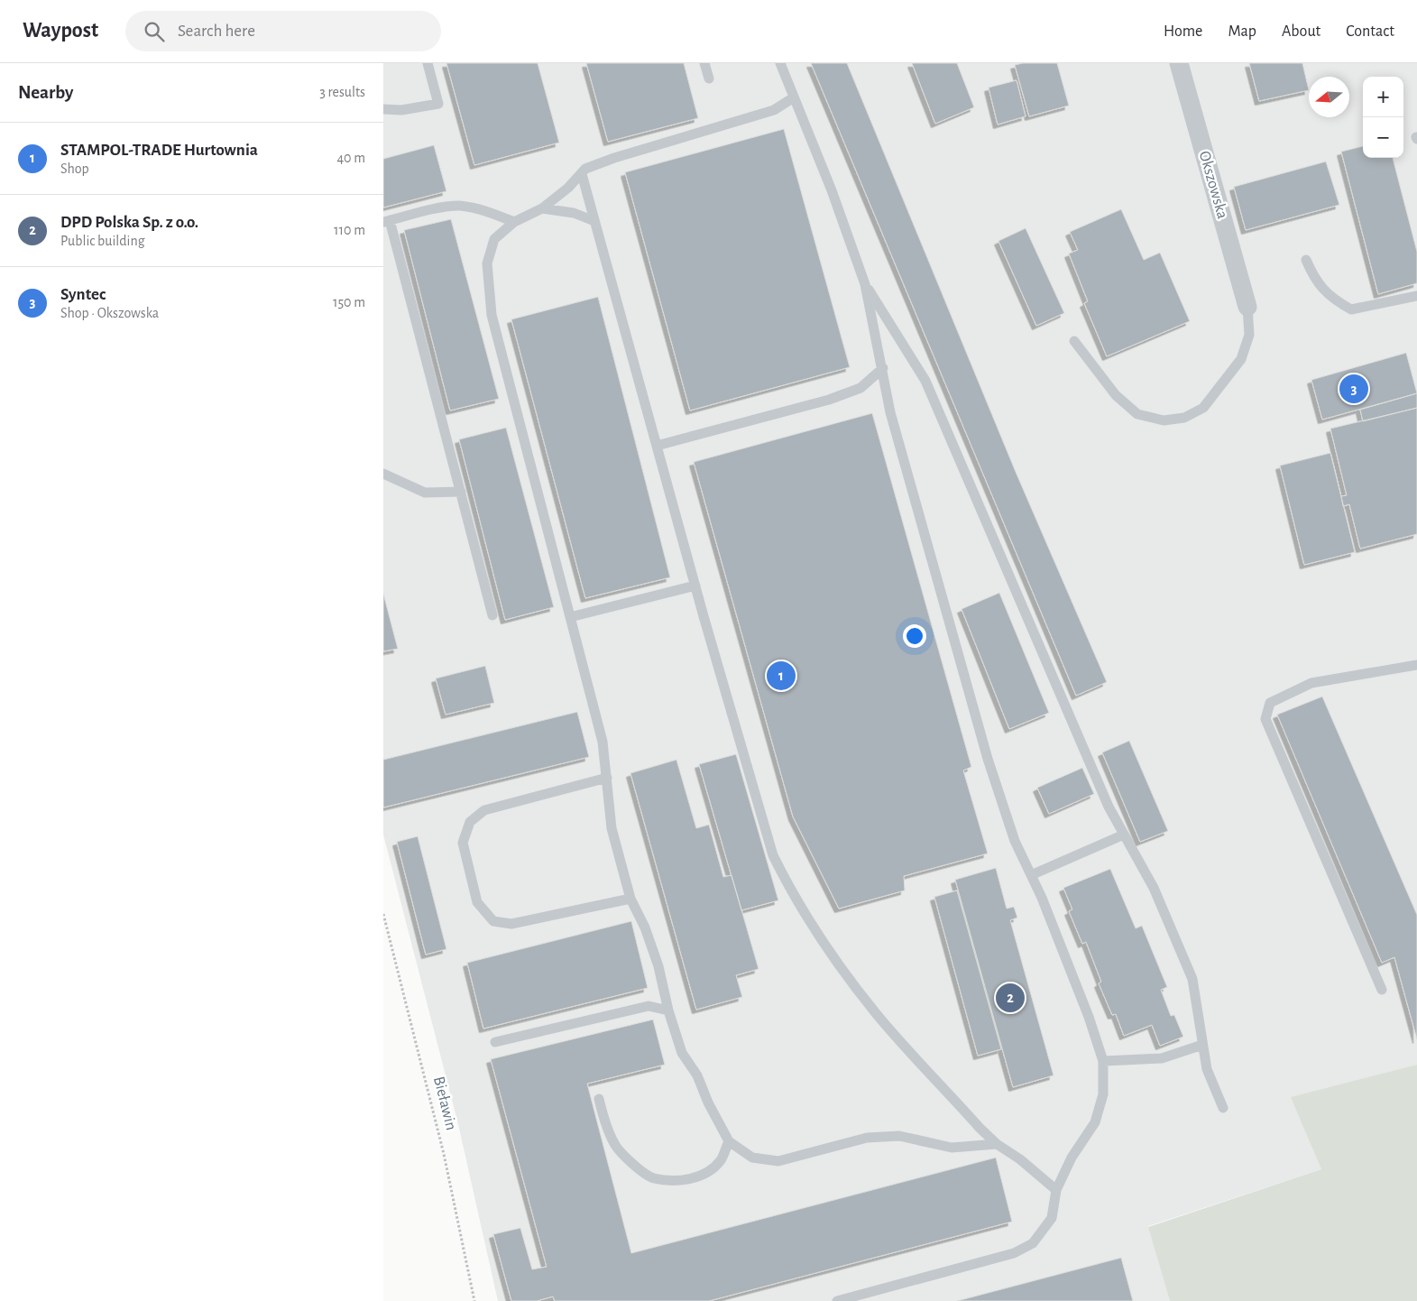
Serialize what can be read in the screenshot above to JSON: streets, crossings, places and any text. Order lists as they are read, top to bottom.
{
  "streets": {
    "street": ["Okszowska"],
    "path": ["Bieławin"]
  },
  "north": "left",
  "page": {
    "header": "Waypost",
    "search": "Search here",
    "nav": [
      "Home",
      "Map",
      "About",
      "Contact"
    ],
    "heading": ["Nearby", "3 results"],
    "map_buttons": ["+", "−"],
    "list": [
      {
        "mark": "1",
        "name": "STAMPOL-TRADE Hurtownia",
        "note": "Shop",
        "value": "40 m"
      },
      {
        "mark": "2",
        "name": "DPD Polska Sp. z o.o.",
        "note": "Public building",
        "value": "110 m"
      },
      {
        "mark": "3",
        "name": "Syntec",
        "note": "Shop · Okszowska",
        "value": "150 m"
      }
    ],
    "pins": ["3", "1", "2"]
  }
}
